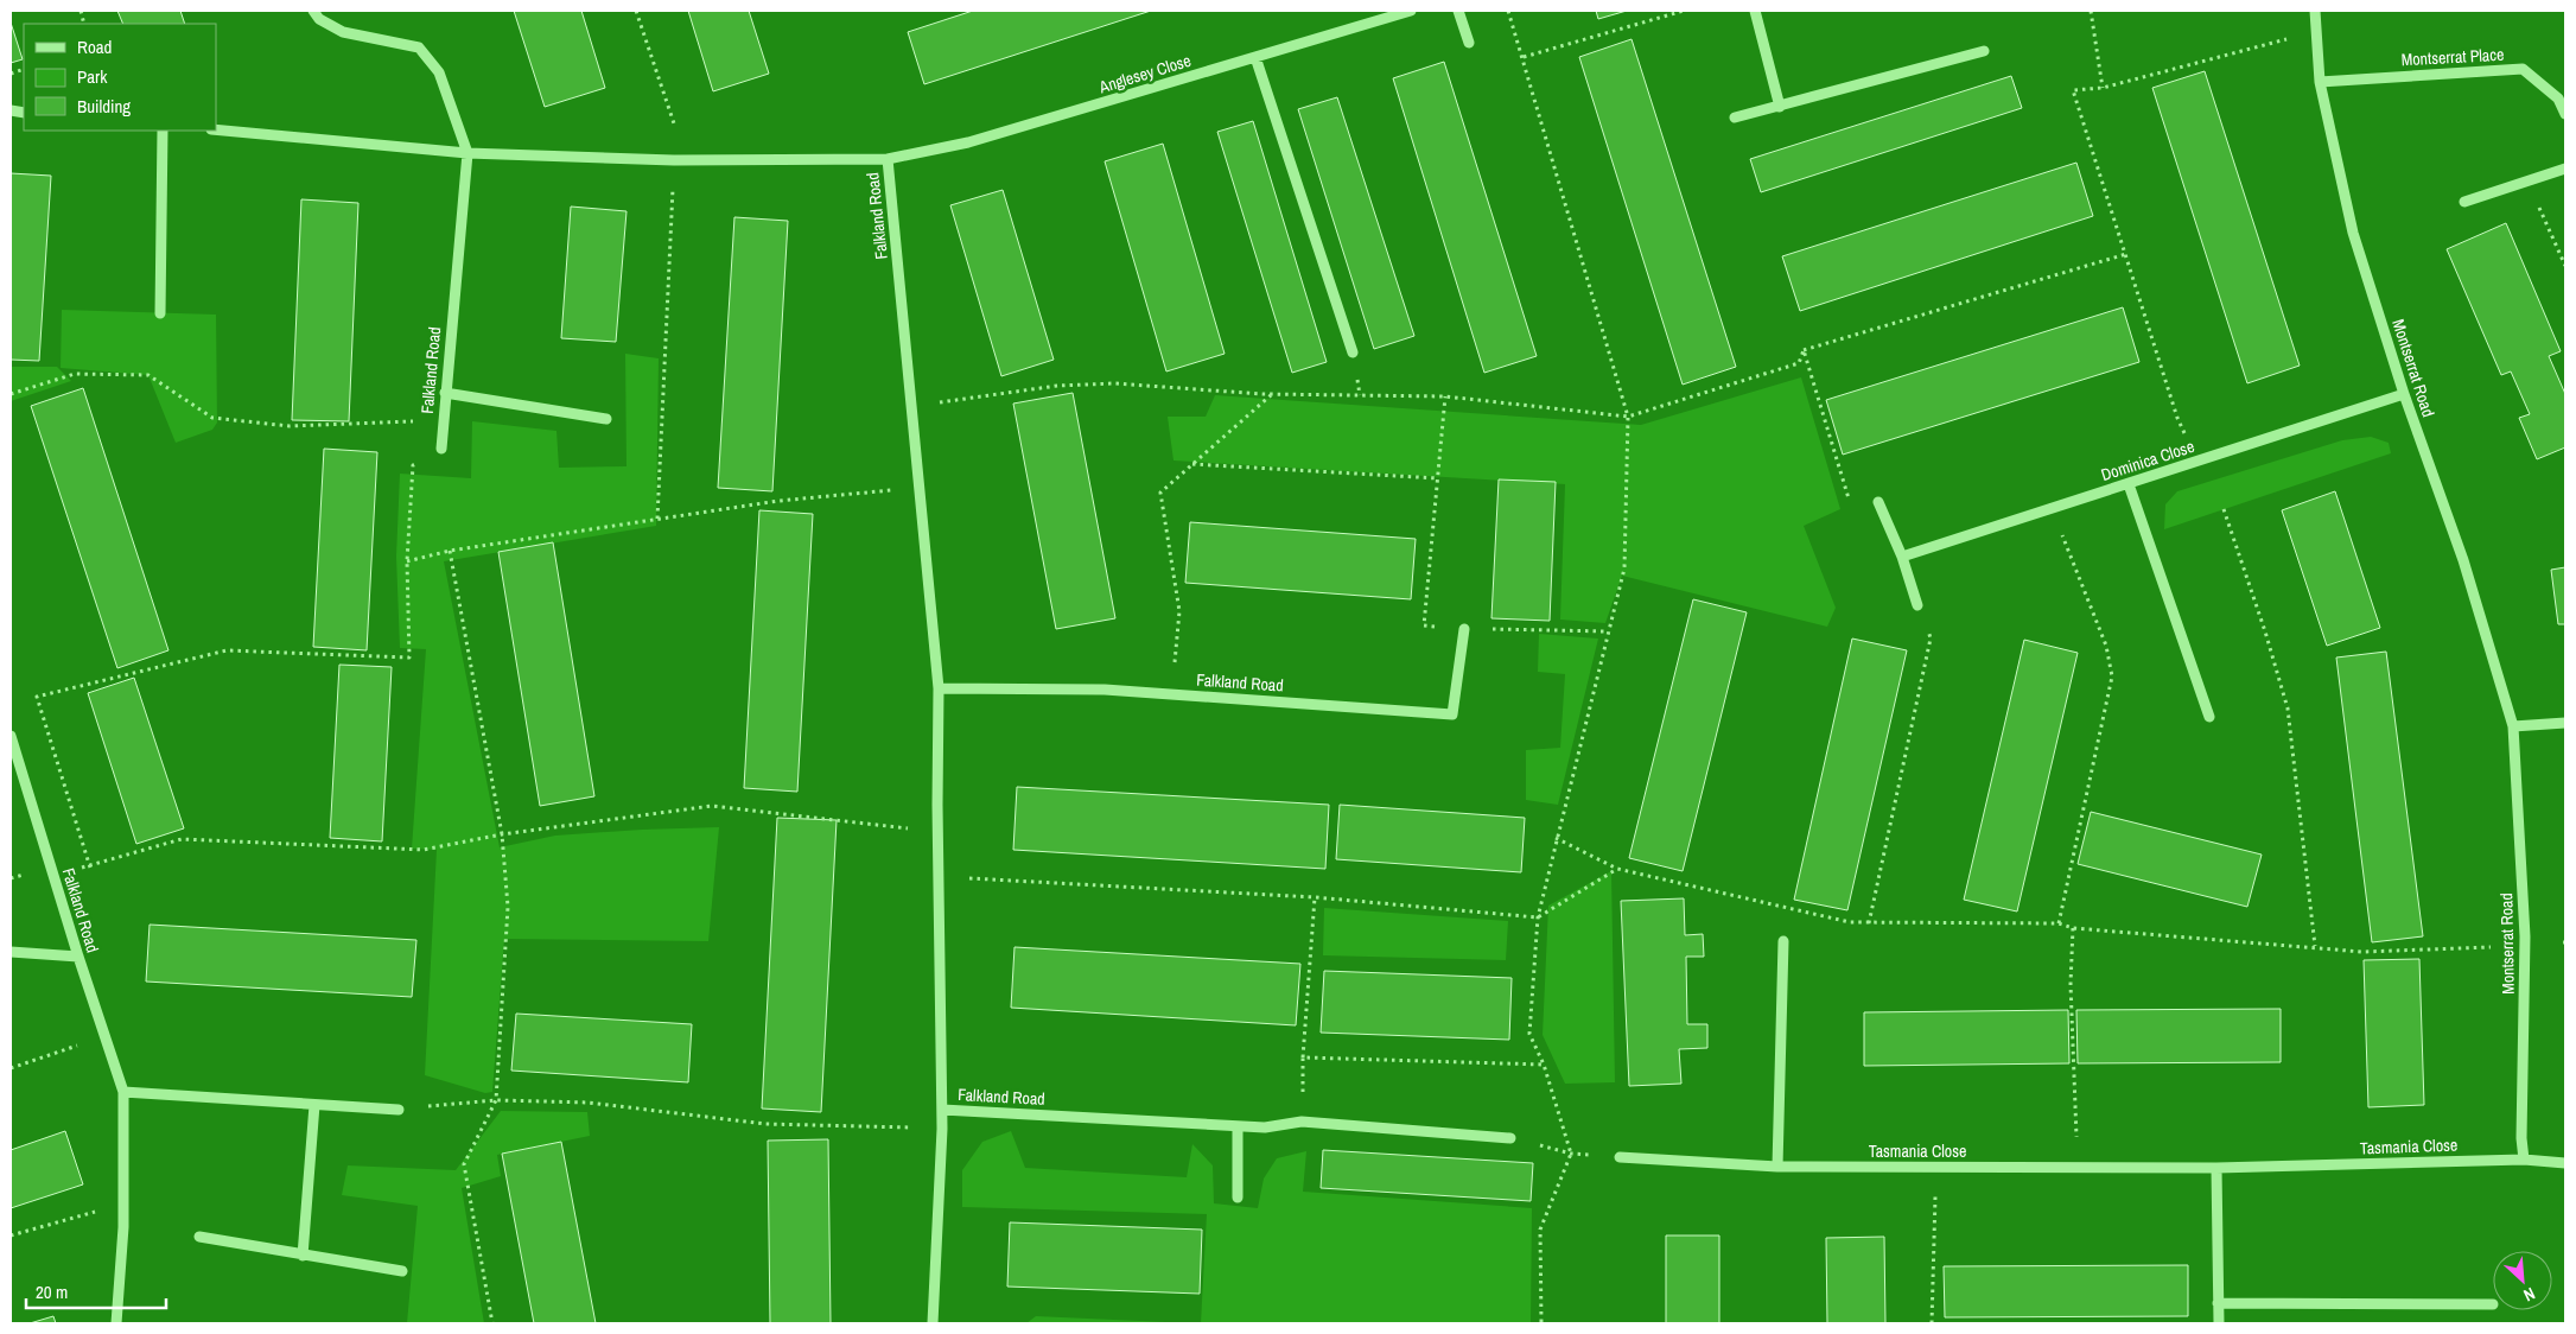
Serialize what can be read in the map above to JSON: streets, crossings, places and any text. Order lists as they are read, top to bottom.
{
  "streets": {
    "street": [
      "Montserrat Place",
      "Anglesey Close",
      "Falkland Road",
      "Montserrat Road",
      "Dominica Close",
      "Tasmania Close"
    ]
  },
  "crossings": [
    ["Montserrat Place", "Montserrat Road"],
    ["Anglesey Close", "Falkland Road"],
    ["Montserrat Road", "Dominica Close"],
    ["Montserrat Road", "Tasmania Close"]
  ],
  "legend": ["Road", "Park", "Building"],
  "scale_bar": "20 m",
  "north": "bottom right"
}
